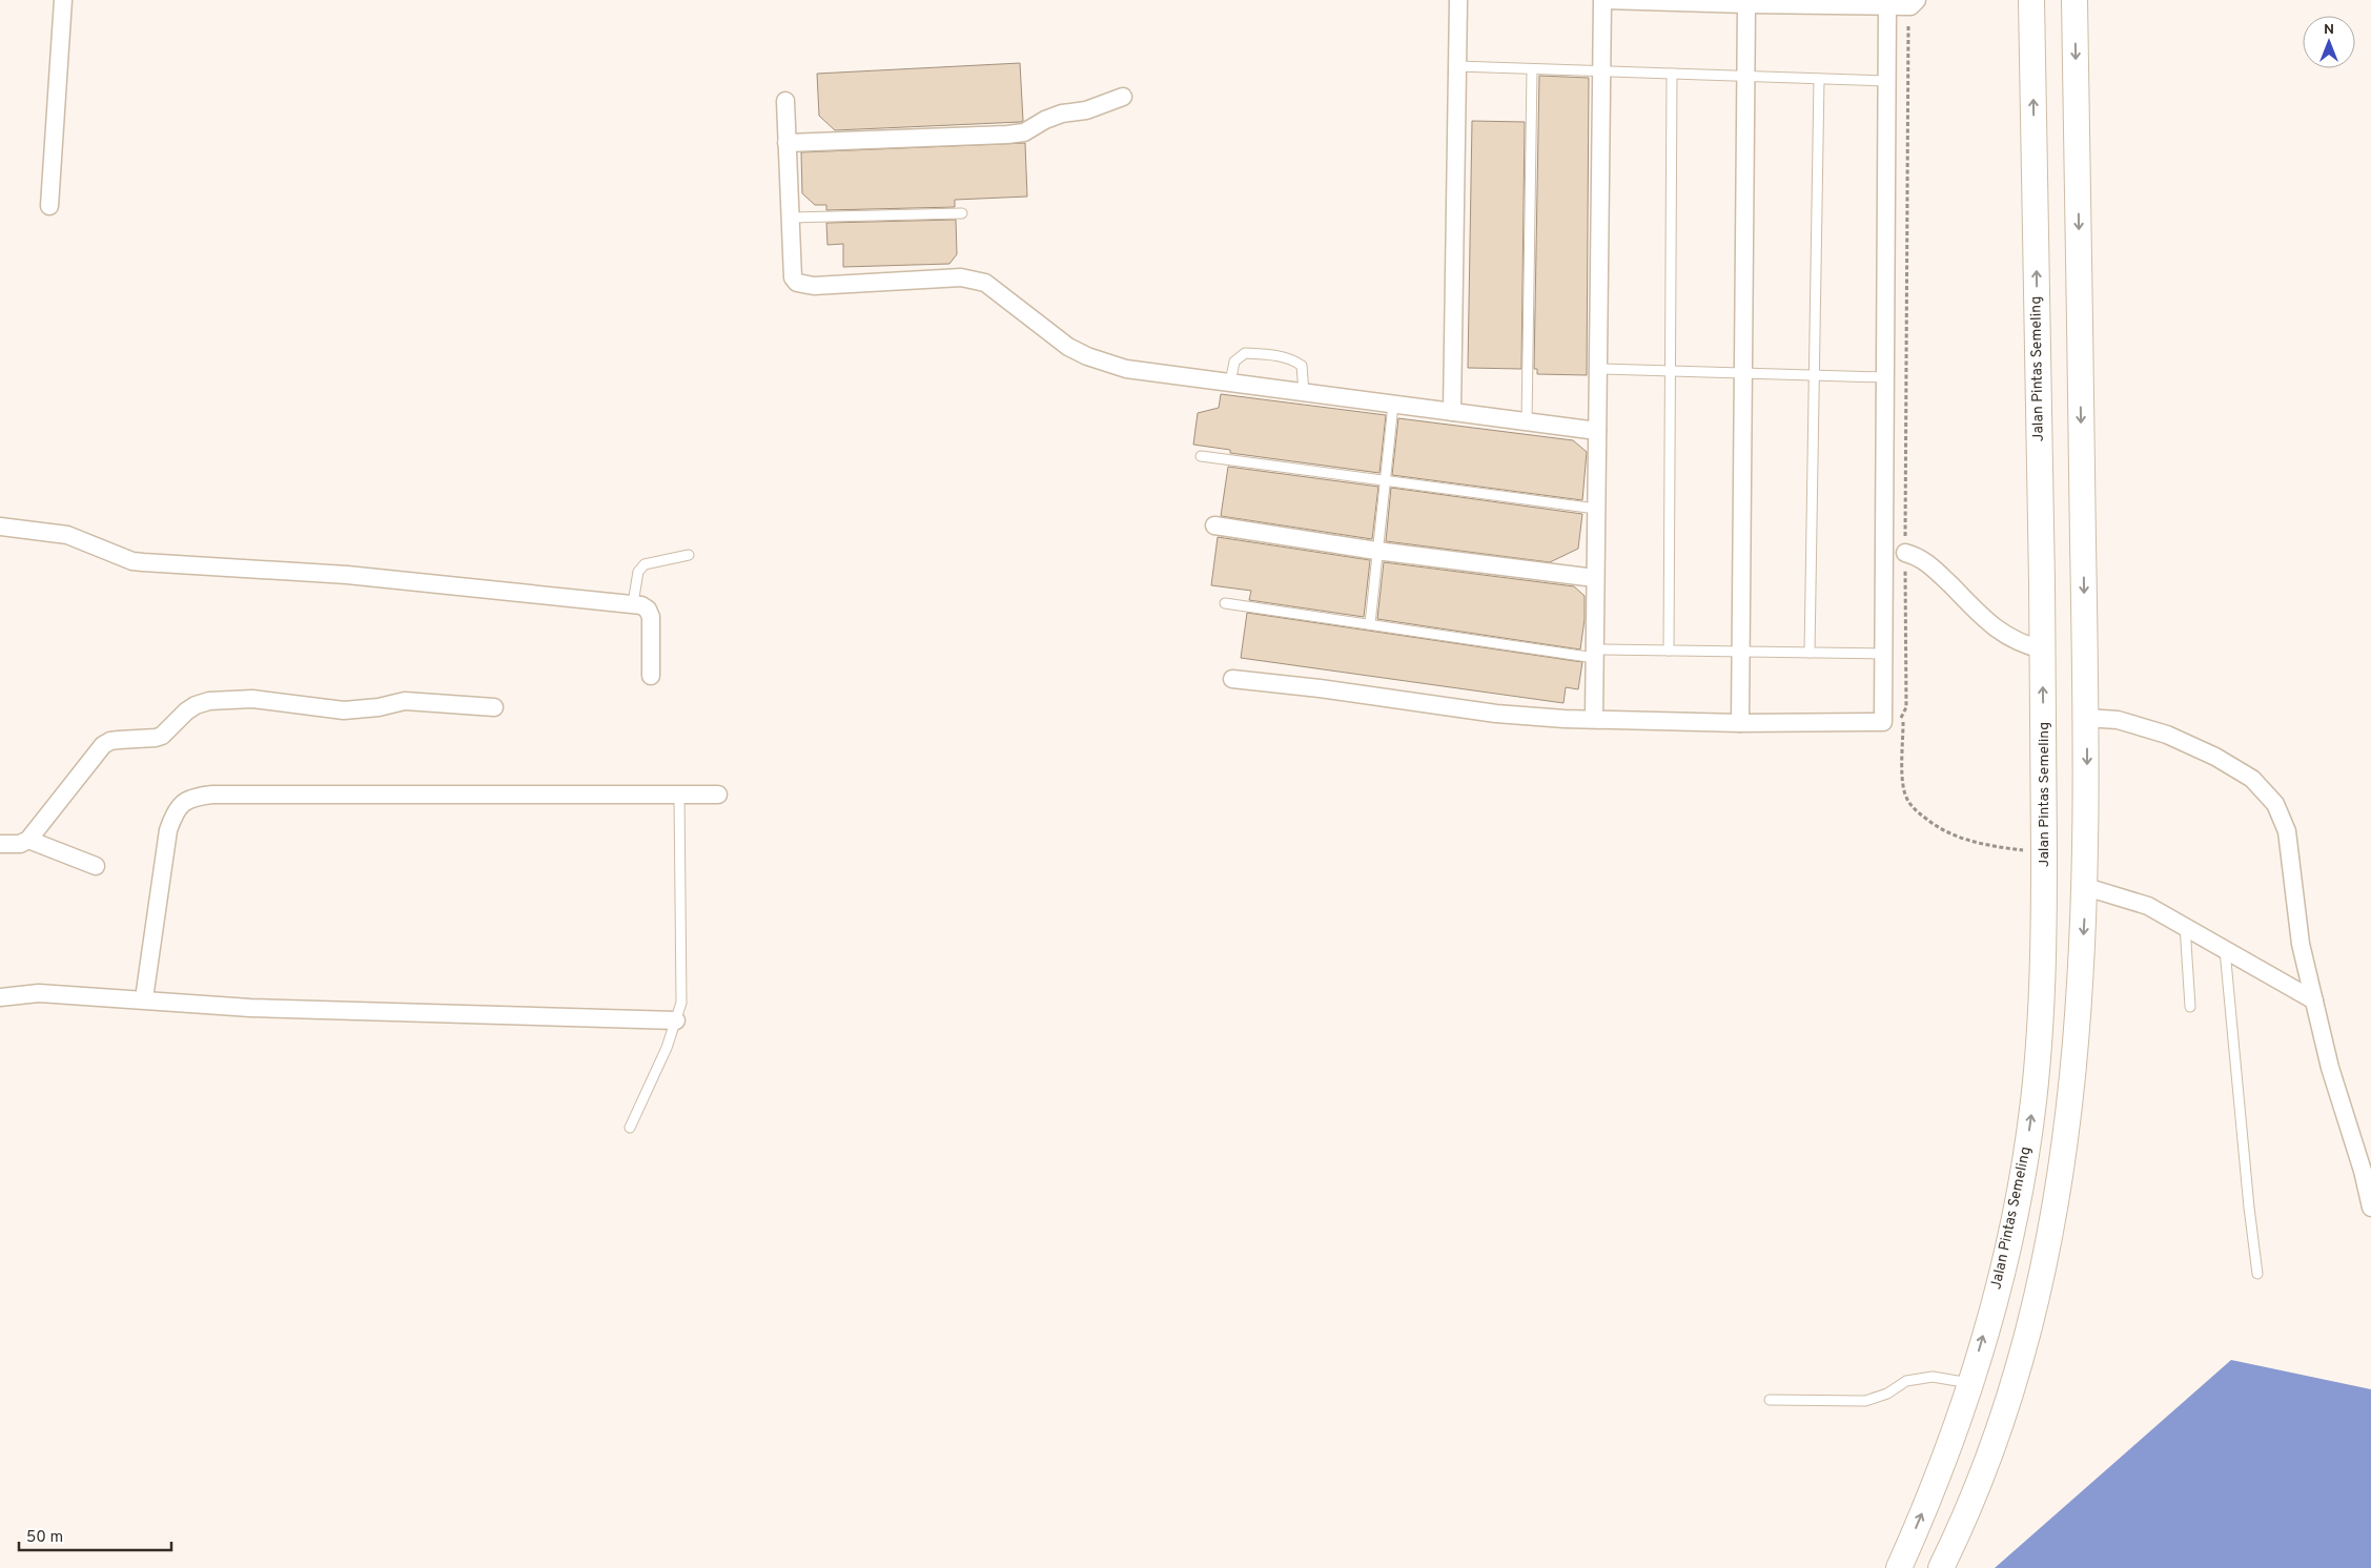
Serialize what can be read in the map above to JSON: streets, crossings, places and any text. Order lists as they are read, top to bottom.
{
  "streets": {
    "main road": ["Jalan Pintas Semeling"]
  },
  "scale_bar": "50 m",
  "north": "top"
}
